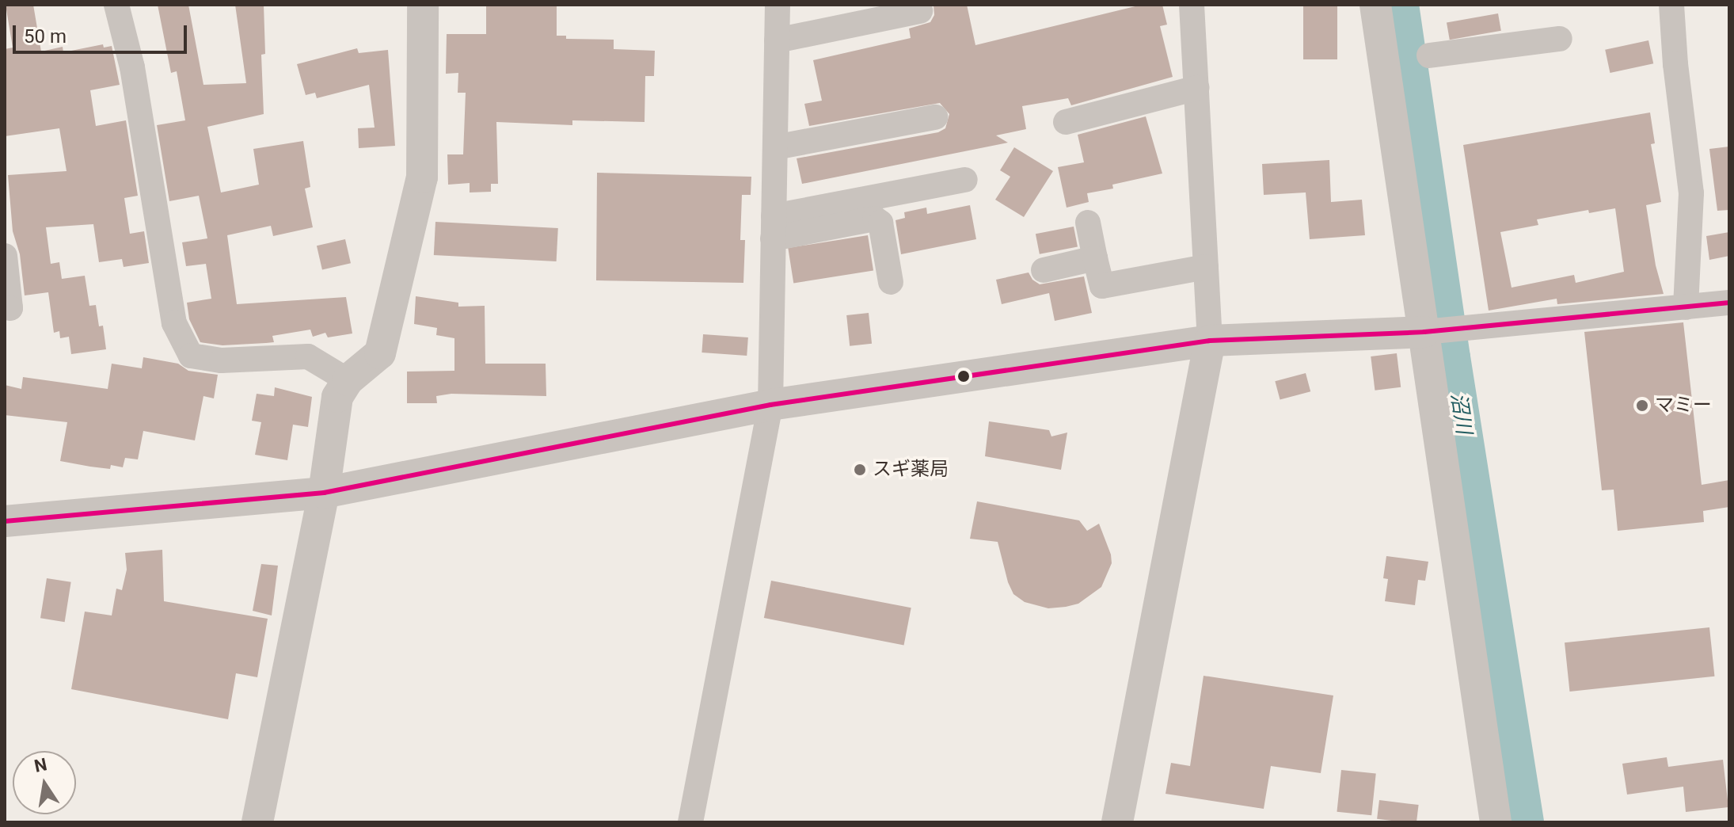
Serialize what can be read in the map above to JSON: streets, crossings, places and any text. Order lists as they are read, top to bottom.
{
  "water": ["沼川"],
  "places": ["マミー", "スギ薬局"],
  "scale_bar": "50 m",
  "north": "top"
}
